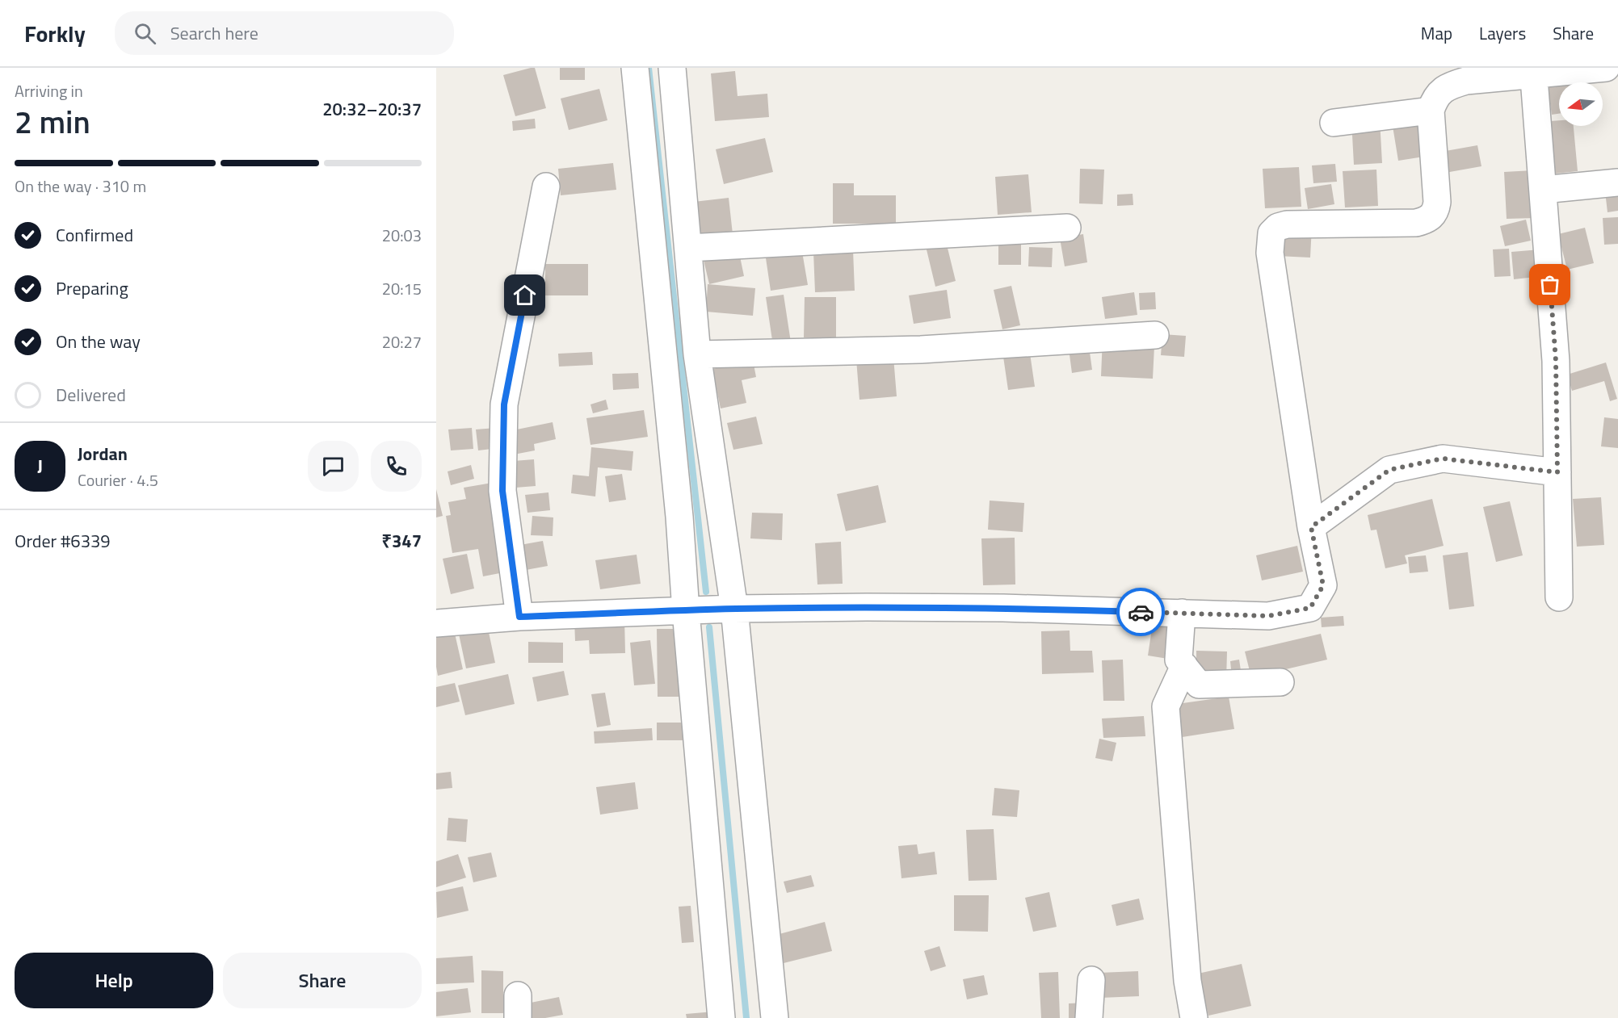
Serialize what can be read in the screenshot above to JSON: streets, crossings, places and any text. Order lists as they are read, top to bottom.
{
  "north": "left",
  "page": {
    "header": "Forkly",
    "search": "Search here",
    "nav": ["Map", "Layers", "Share"],
    "heading": ["2 min", "Arriving in", "20:32–20:37"],
    "panel": [
      "Jordan",
      "Courier · 4.5",
      "Order #6339",
      "₹347"
    ],
    "bar": "On the way · 310 m",
    "list": [
      ["Confirmed", "20:03"],
      ["Preparing", "20:15"],
      ["On the way", "20:27"],
      "Delivered"
    ],
    "round": "J",
    "buttons": ["Help", "Share"]
  }
}
